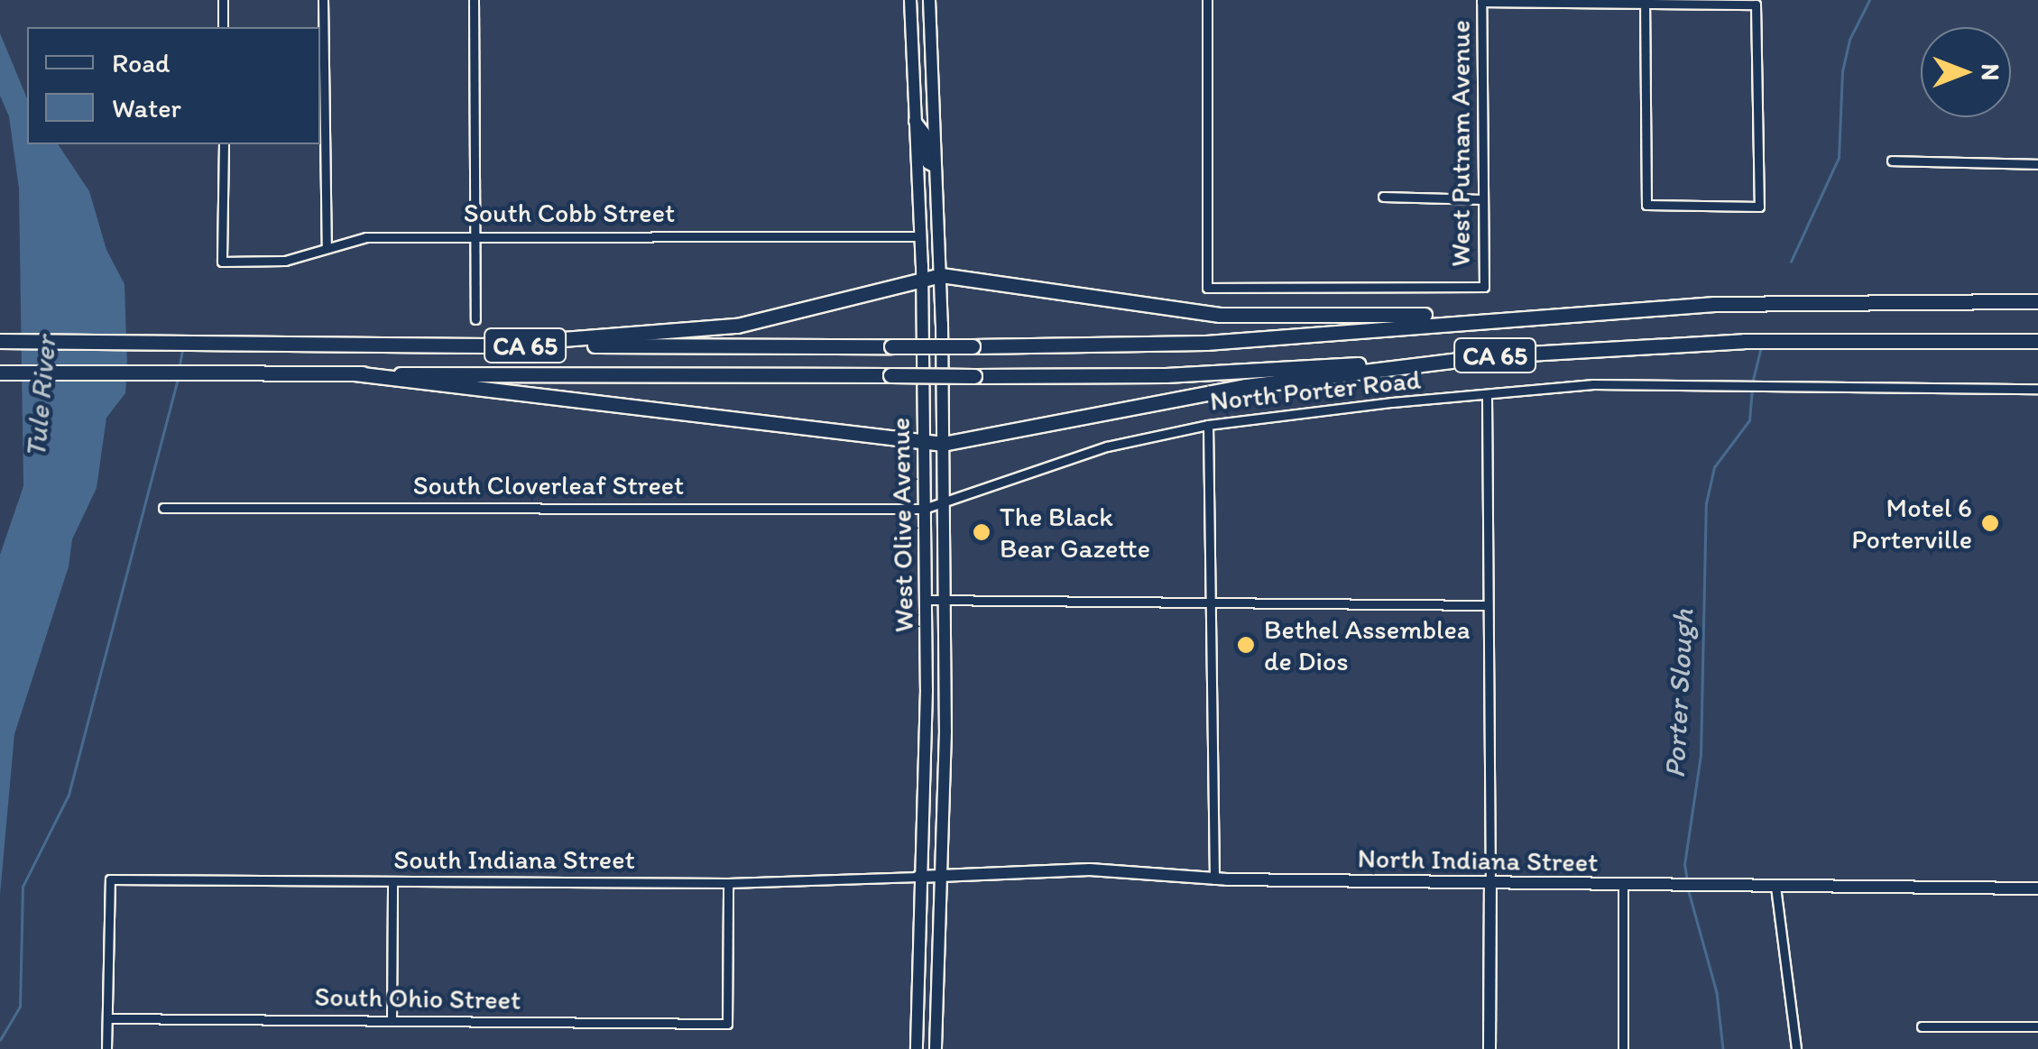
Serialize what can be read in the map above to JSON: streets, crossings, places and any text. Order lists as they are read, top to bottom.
{
  "streets": {
    "highway": ["CA 65"],
    "main road": ["West Olive Avenue", "North Indiana Street"],
    "street": [
      "West Putnam Avenue",
      "South Cobb Street",
      "North Porter Road",
      "South Cloverleaf Street",
      "South Indiana Street",
      "South Ohio Street"
    ]
  },
  "crossings": [
    ["South Cobb Street", "West Olive Avenue"],
    ["North Porter Road", "South Cloverleaf Street"],
    ["North Porter Road", "West Olive Avenue"],
    ["South Cloverleaf Street", "West Olive Avenue"],
    ["West Olive Avenue", "South Indiana Street"],
    ["West Olive Avenue", "North Indiana Street"],
    ["South Indiana Street", "North Indiana Street"],
    ["South Indiana Street", "South Ohio Street"]
  ],
  "water": ["Tule River", "Porter Slough"],
  "places": ["Motel 6 Porterville", "The Black Bear Gazette", "Bethel Assemblea de Dios"],
  "legend": ["Road", "Water"],
  "north": "right"
}
